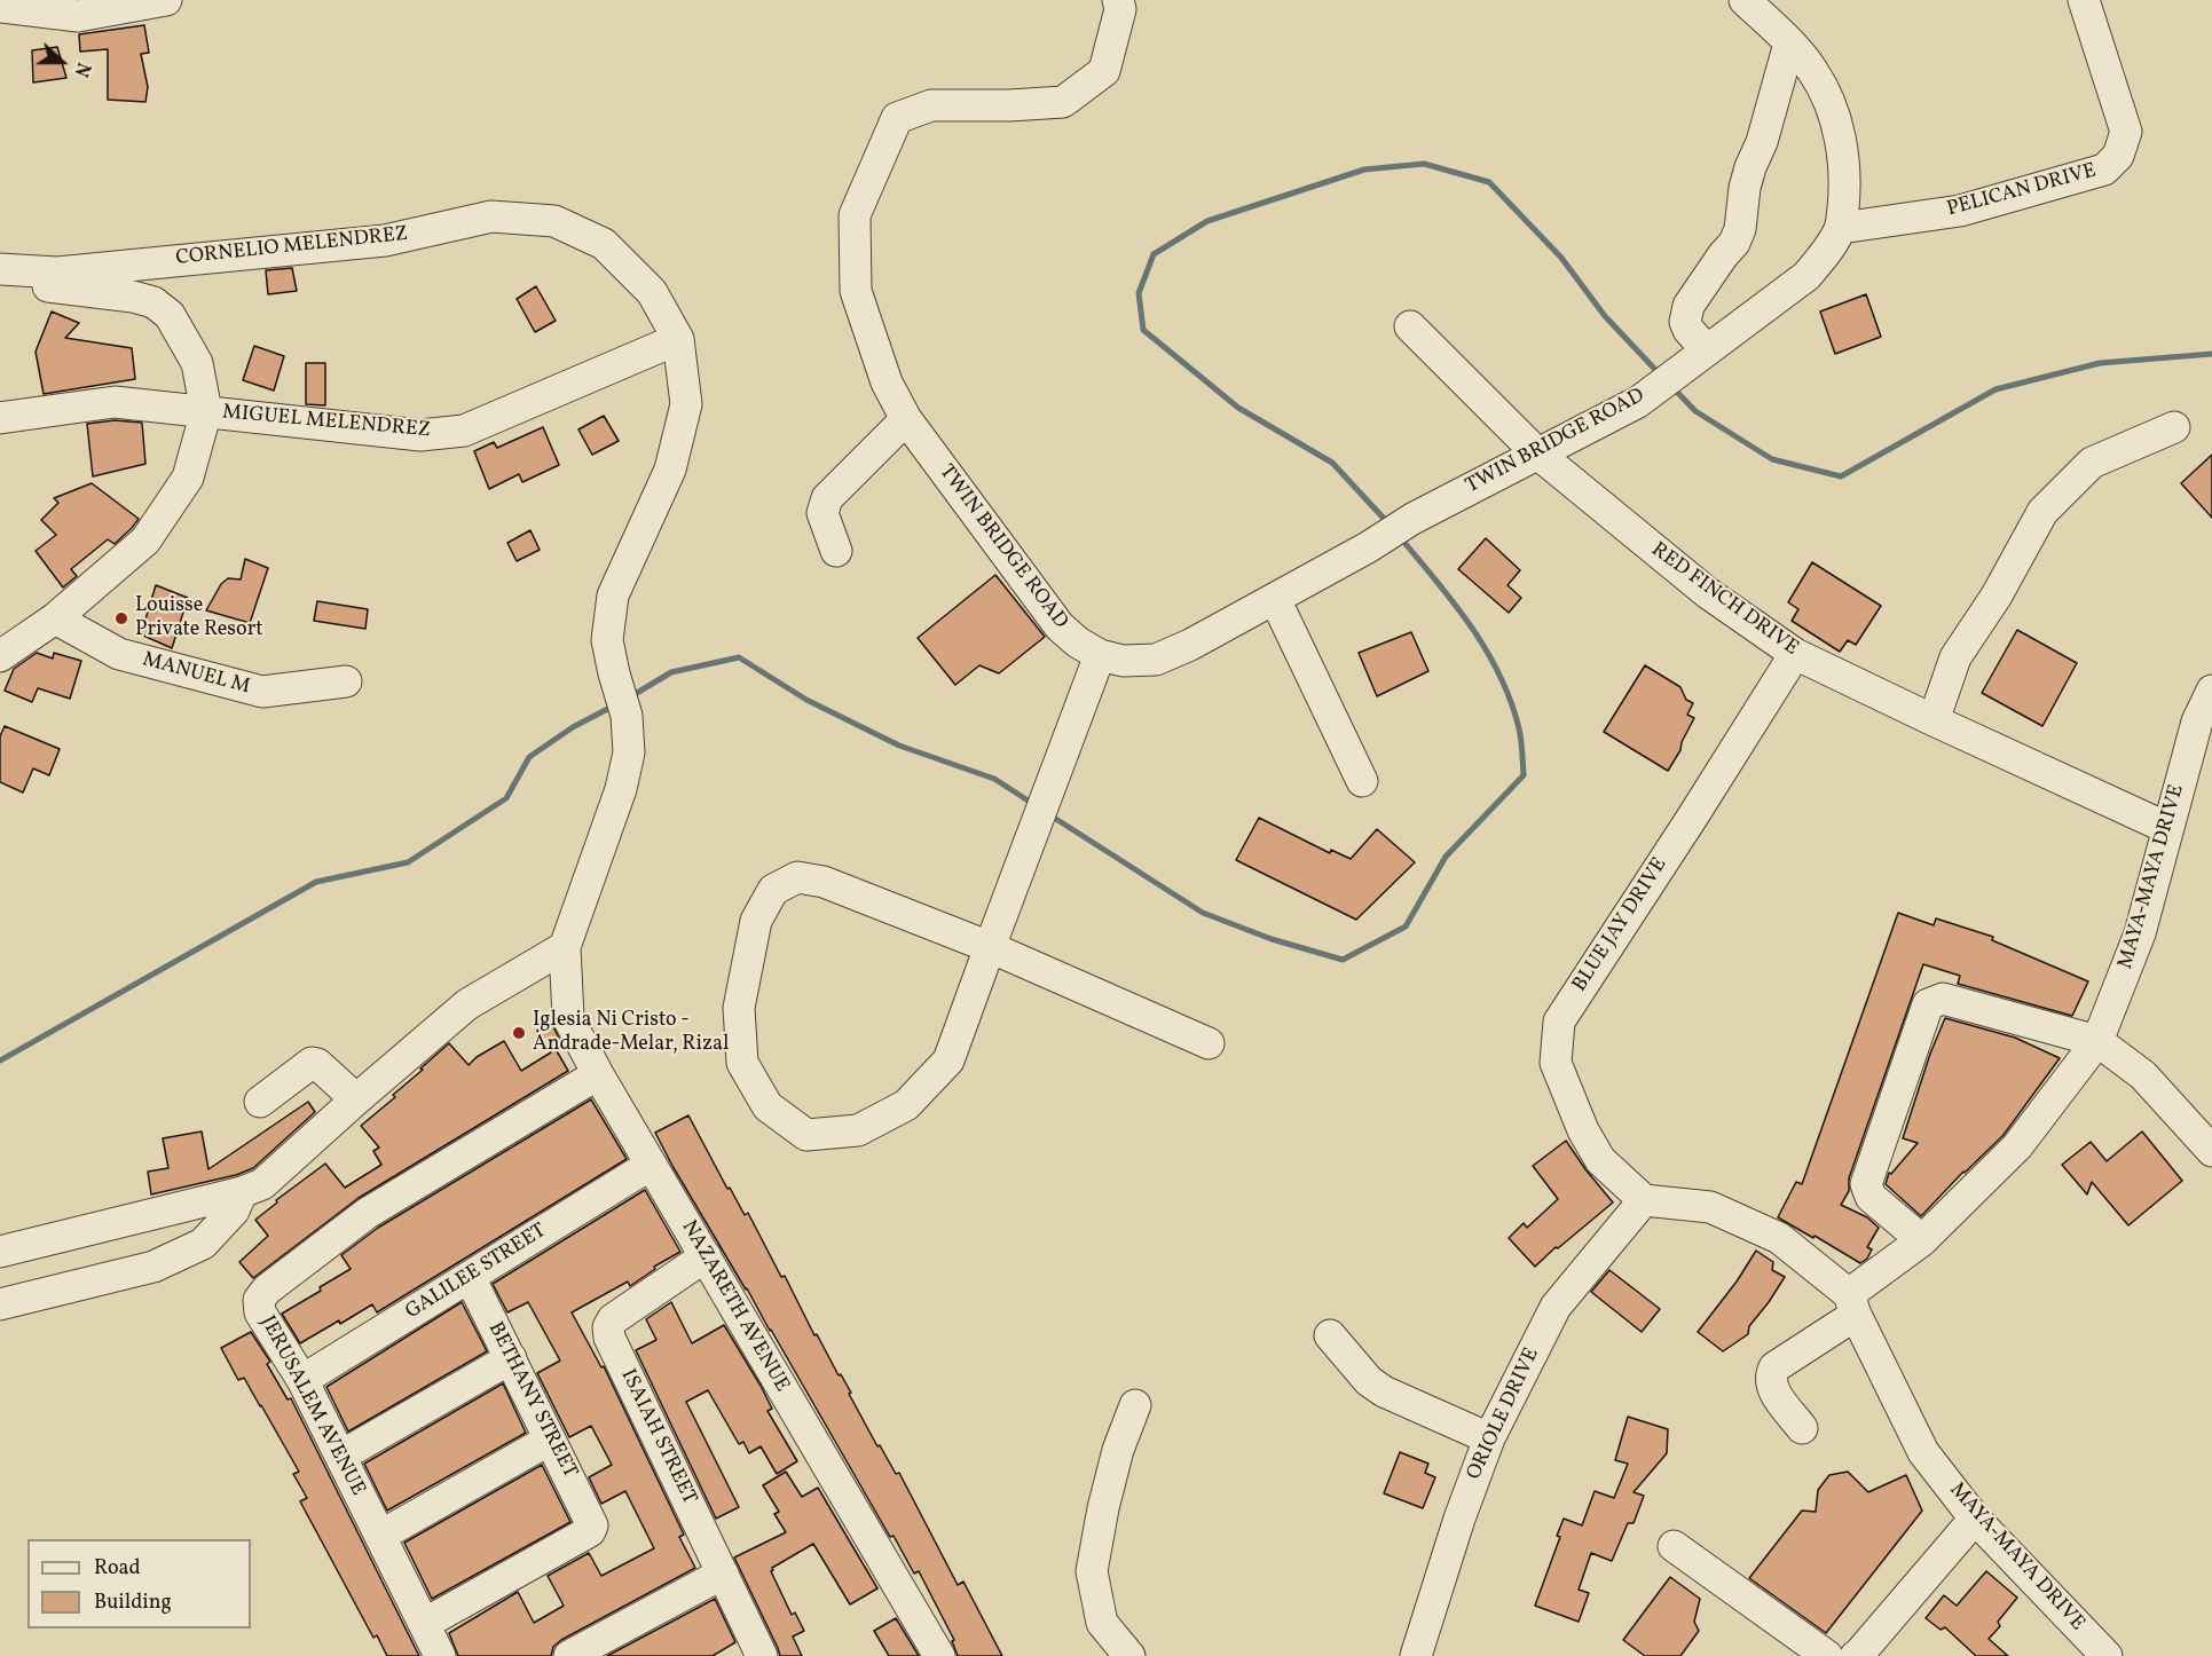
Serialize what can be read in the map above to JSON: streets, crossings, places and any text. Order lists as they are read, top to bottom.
{
  "streets": {
    "street": [
      "PELICAN DRIVE",
      "CORNELIO MELENDREZ",
      "MIGUEL MELENDREZ",
      "TWIN BRIDGE ROAD",
      "RED FINCH DRIVE",
      "MANUEL M",
      "MAYA-MAYA DRIVE",
      "BLUE JAY DRIVE",
      "GALILEE STREET",
      "NAZARETH AVENUE",
      "BETHANY STREET",
      "JERUSALEM AVENUE",
      "ORIOLE DRIVE",
      "ISAIAH STREET"
    ]
  },
  "crossings": [
    ["PELICAN DRIVE", "TWIN BRIDGE ROAD"],
    ["CORNELIO MELENDREZ", "MIGUEL MELENDREZ"],
    ["CORNELIO MELENDREZ", "NAZARETH AVENUE"],
    ["TWIN BRIDGE ROAD", "RED FINCH DRIVE"],
    ["RED FINCH DRIVE", "MAYA-MAYA DRIVE"],
    ["RED FINCH DRIVE", "BLUE JAY DRIVE"],
    ["BLUE JAY DRIVE", "ORIOLE DRIVE"],
    ["GALILEE STREET", "NAZARETH AVENUE"],
    ["GALILEE STREET", "BETHANY STREET"],
    ["GALILEE STREET", "JERUSALEM AVENUE"],
    ["NAZARETH AVENUE", "JERUSALEM AVENUE"],
    ["NAZARETH AVENUE", "ISAIAH STREET"],
    ["BETHANY STREET", "JERUSALEM AVENUE"]
  ],
  "places": ["Louisse Private Resort", "Iglesia Ni Cristo - Andrade-Melar, Rizal"],
  "legend": ["Road", "Building"],
  "north": "right"
}
